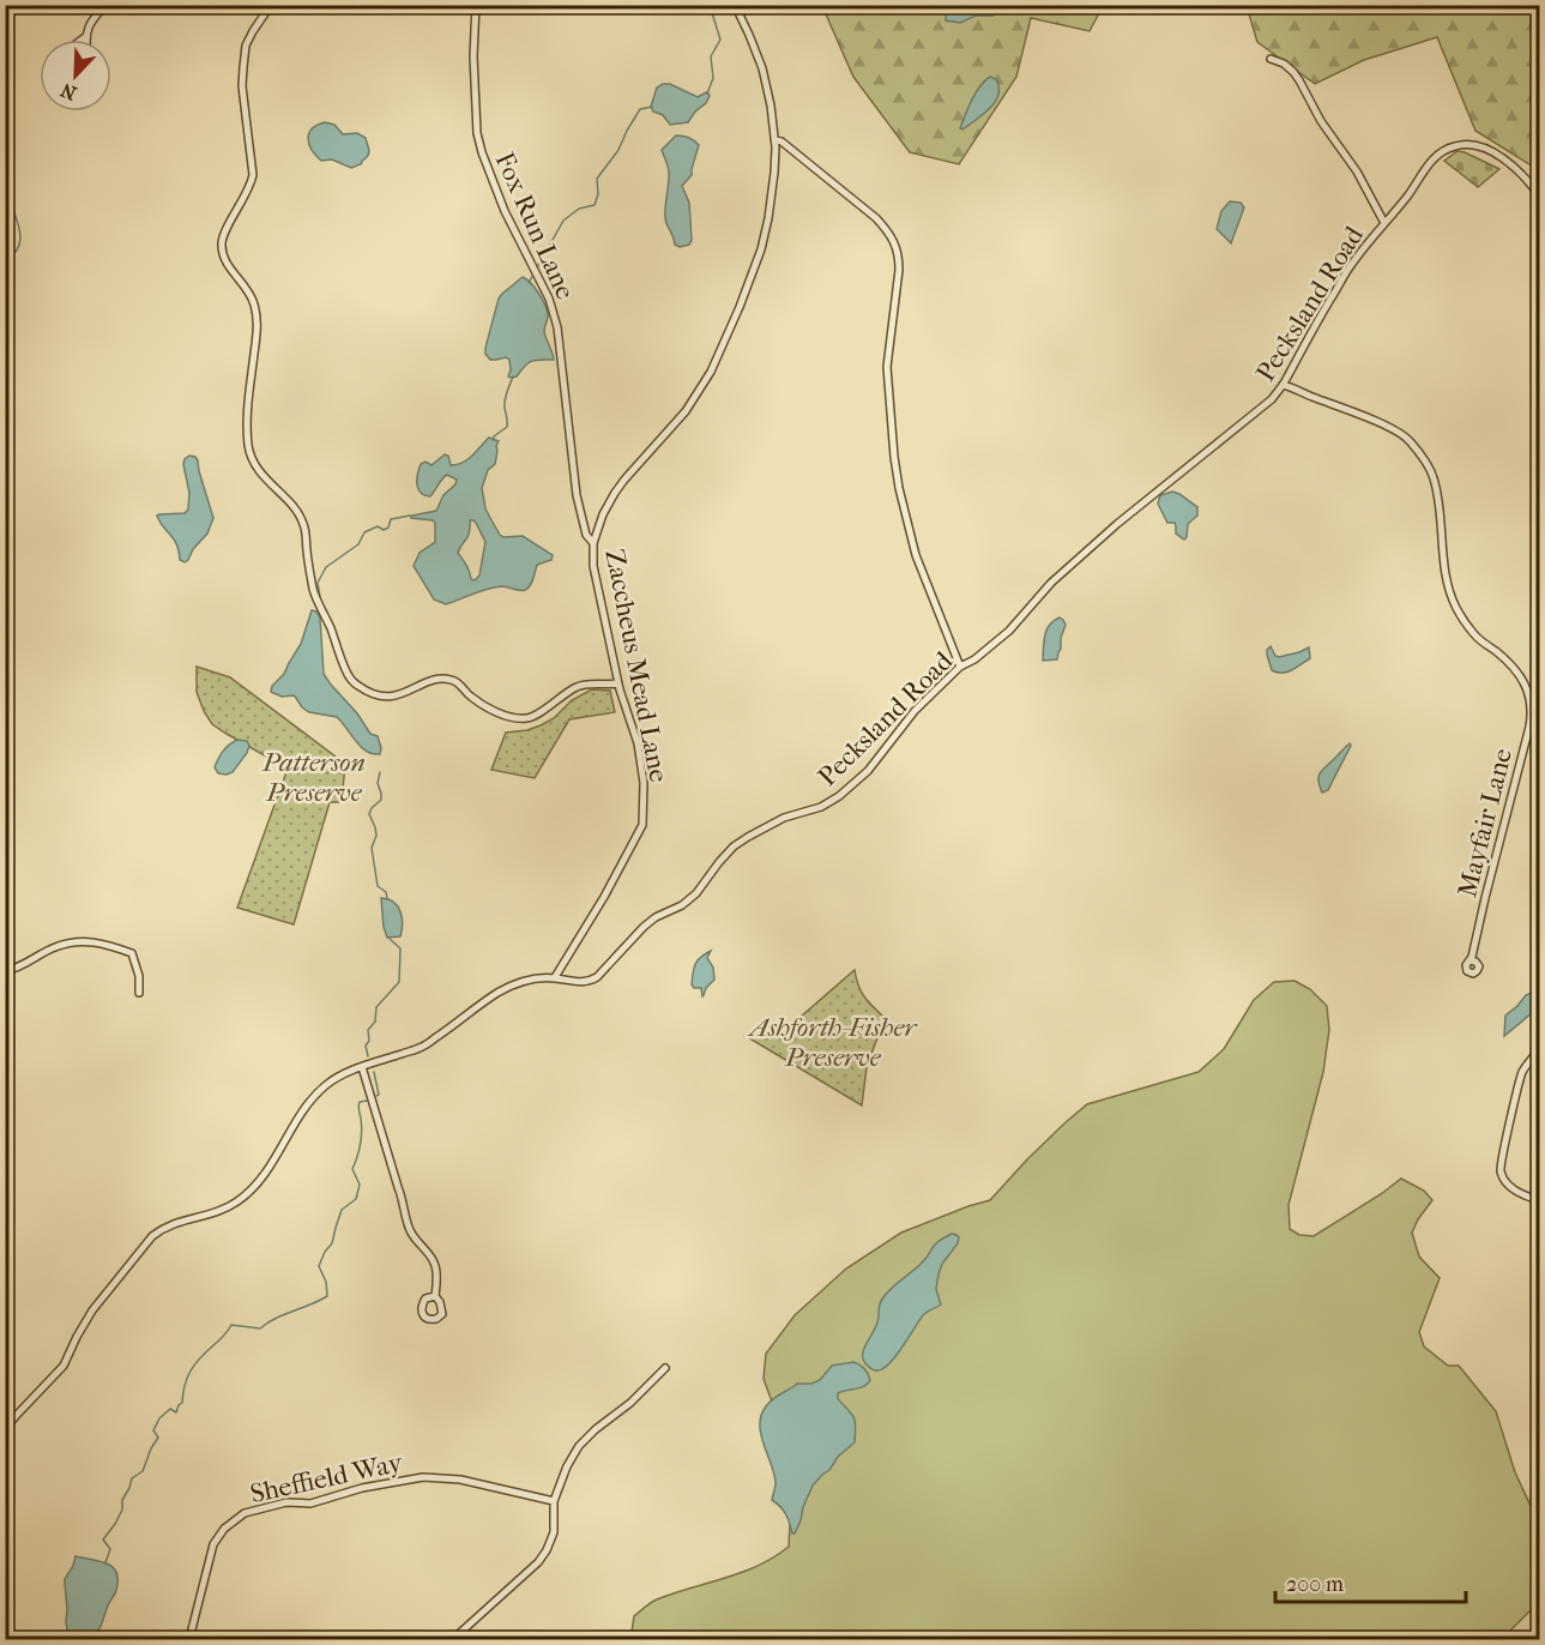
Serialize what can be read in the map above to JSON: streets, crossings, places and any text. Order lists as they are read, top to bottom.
{
  "streets": {
    "street": [
      "Fox Run Lane",
      "Pecksland Road",
      "Zaccheus Mead Lane",
      "Mayfair Lane",
      "Sheffield Way"
    ]
  },
  "crossings": [
    ["Fox Run Lane", "Zaccheus Mead Lane"],
    ["Pecksland Road", "Zaccheus Mead Lane"],
    ["Pecksland Road", "Mayfair Lane"]
  ],
  "parks": ["Patterson Preserve", "Ashforth-Fisher Preserve"],
  "scale_bar": "200 m",
  "north": "bottom left"
}
